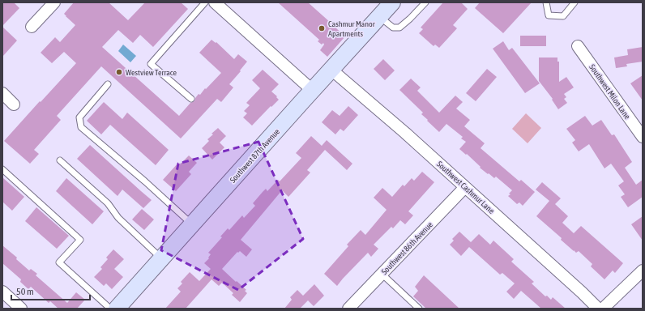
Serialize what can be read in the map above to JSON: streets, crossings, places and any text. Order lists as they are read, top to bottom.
{
  "streets": {
    "street": [
      "Southwest Milon Lane",
      "Southwest 87th Avenue",
      "Southwest Cashmur Lane",
      "Southwest 86th Avenue"
    ]
  },
  "crossings": [
    ["Southwest 87th Avenue", "Southwest Cashmur Lane"],
    ["Southwest Cashmur Lane", "Southwest 86th Avenue"]
  ],
  "places": ["Cashmur Manor Apartments", "Westview Terrace"],
  "scale_bar": "50 m"
}
